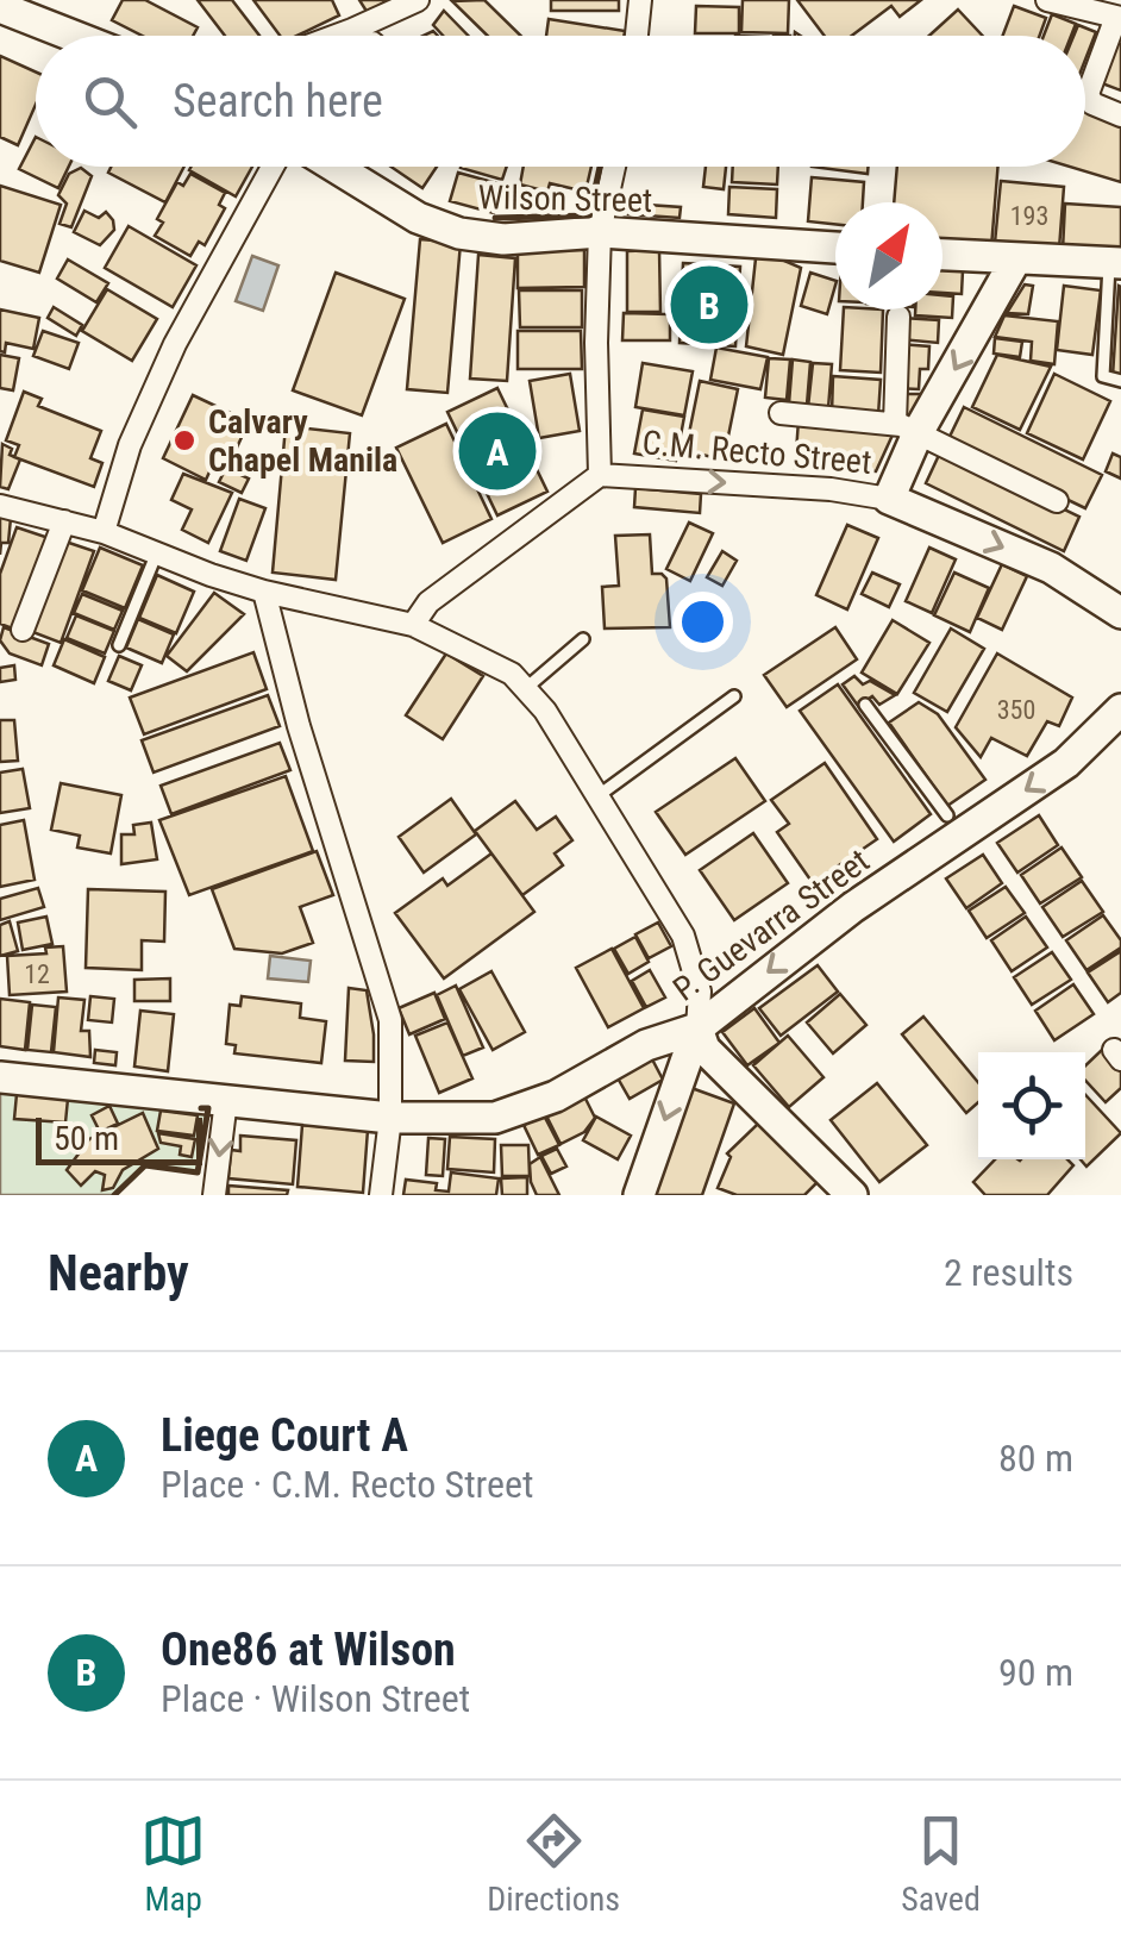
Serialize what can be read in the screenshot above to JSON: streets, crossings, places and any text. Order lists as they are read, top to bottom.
{
  "streets": {
    "main road": ["Wilson Street", "C.M. Recto Street", "P. Guevarra Street"]
  },
  "one_way": ["P. Guevarra Street"],
  "places": ["Calvary Chapel Manila"],
  "house_numbers": ["193", "350", "12"],
  "scale_bar": "50 m",
  "north": "top right",
  "page": {
    "search": "Search here",
    "pins": ["B", "A"],
    "scale": "50 m",
    "heading": ["Nearby", "2 results"],
    "list": [
      {
        "mark": "A",
        "name": "Liege Court A",
        "note": "Place · C.M. Recto Street",
        "value": "80 m"
      },
      {
        "mark": "B",
        "name": "One86 at Wilson",
        "note": "Place · Wilson Street",
        "value": "90 m"
      }
    ],
    "nav": ["Map", "Directions", "Saved"]
  }
}
